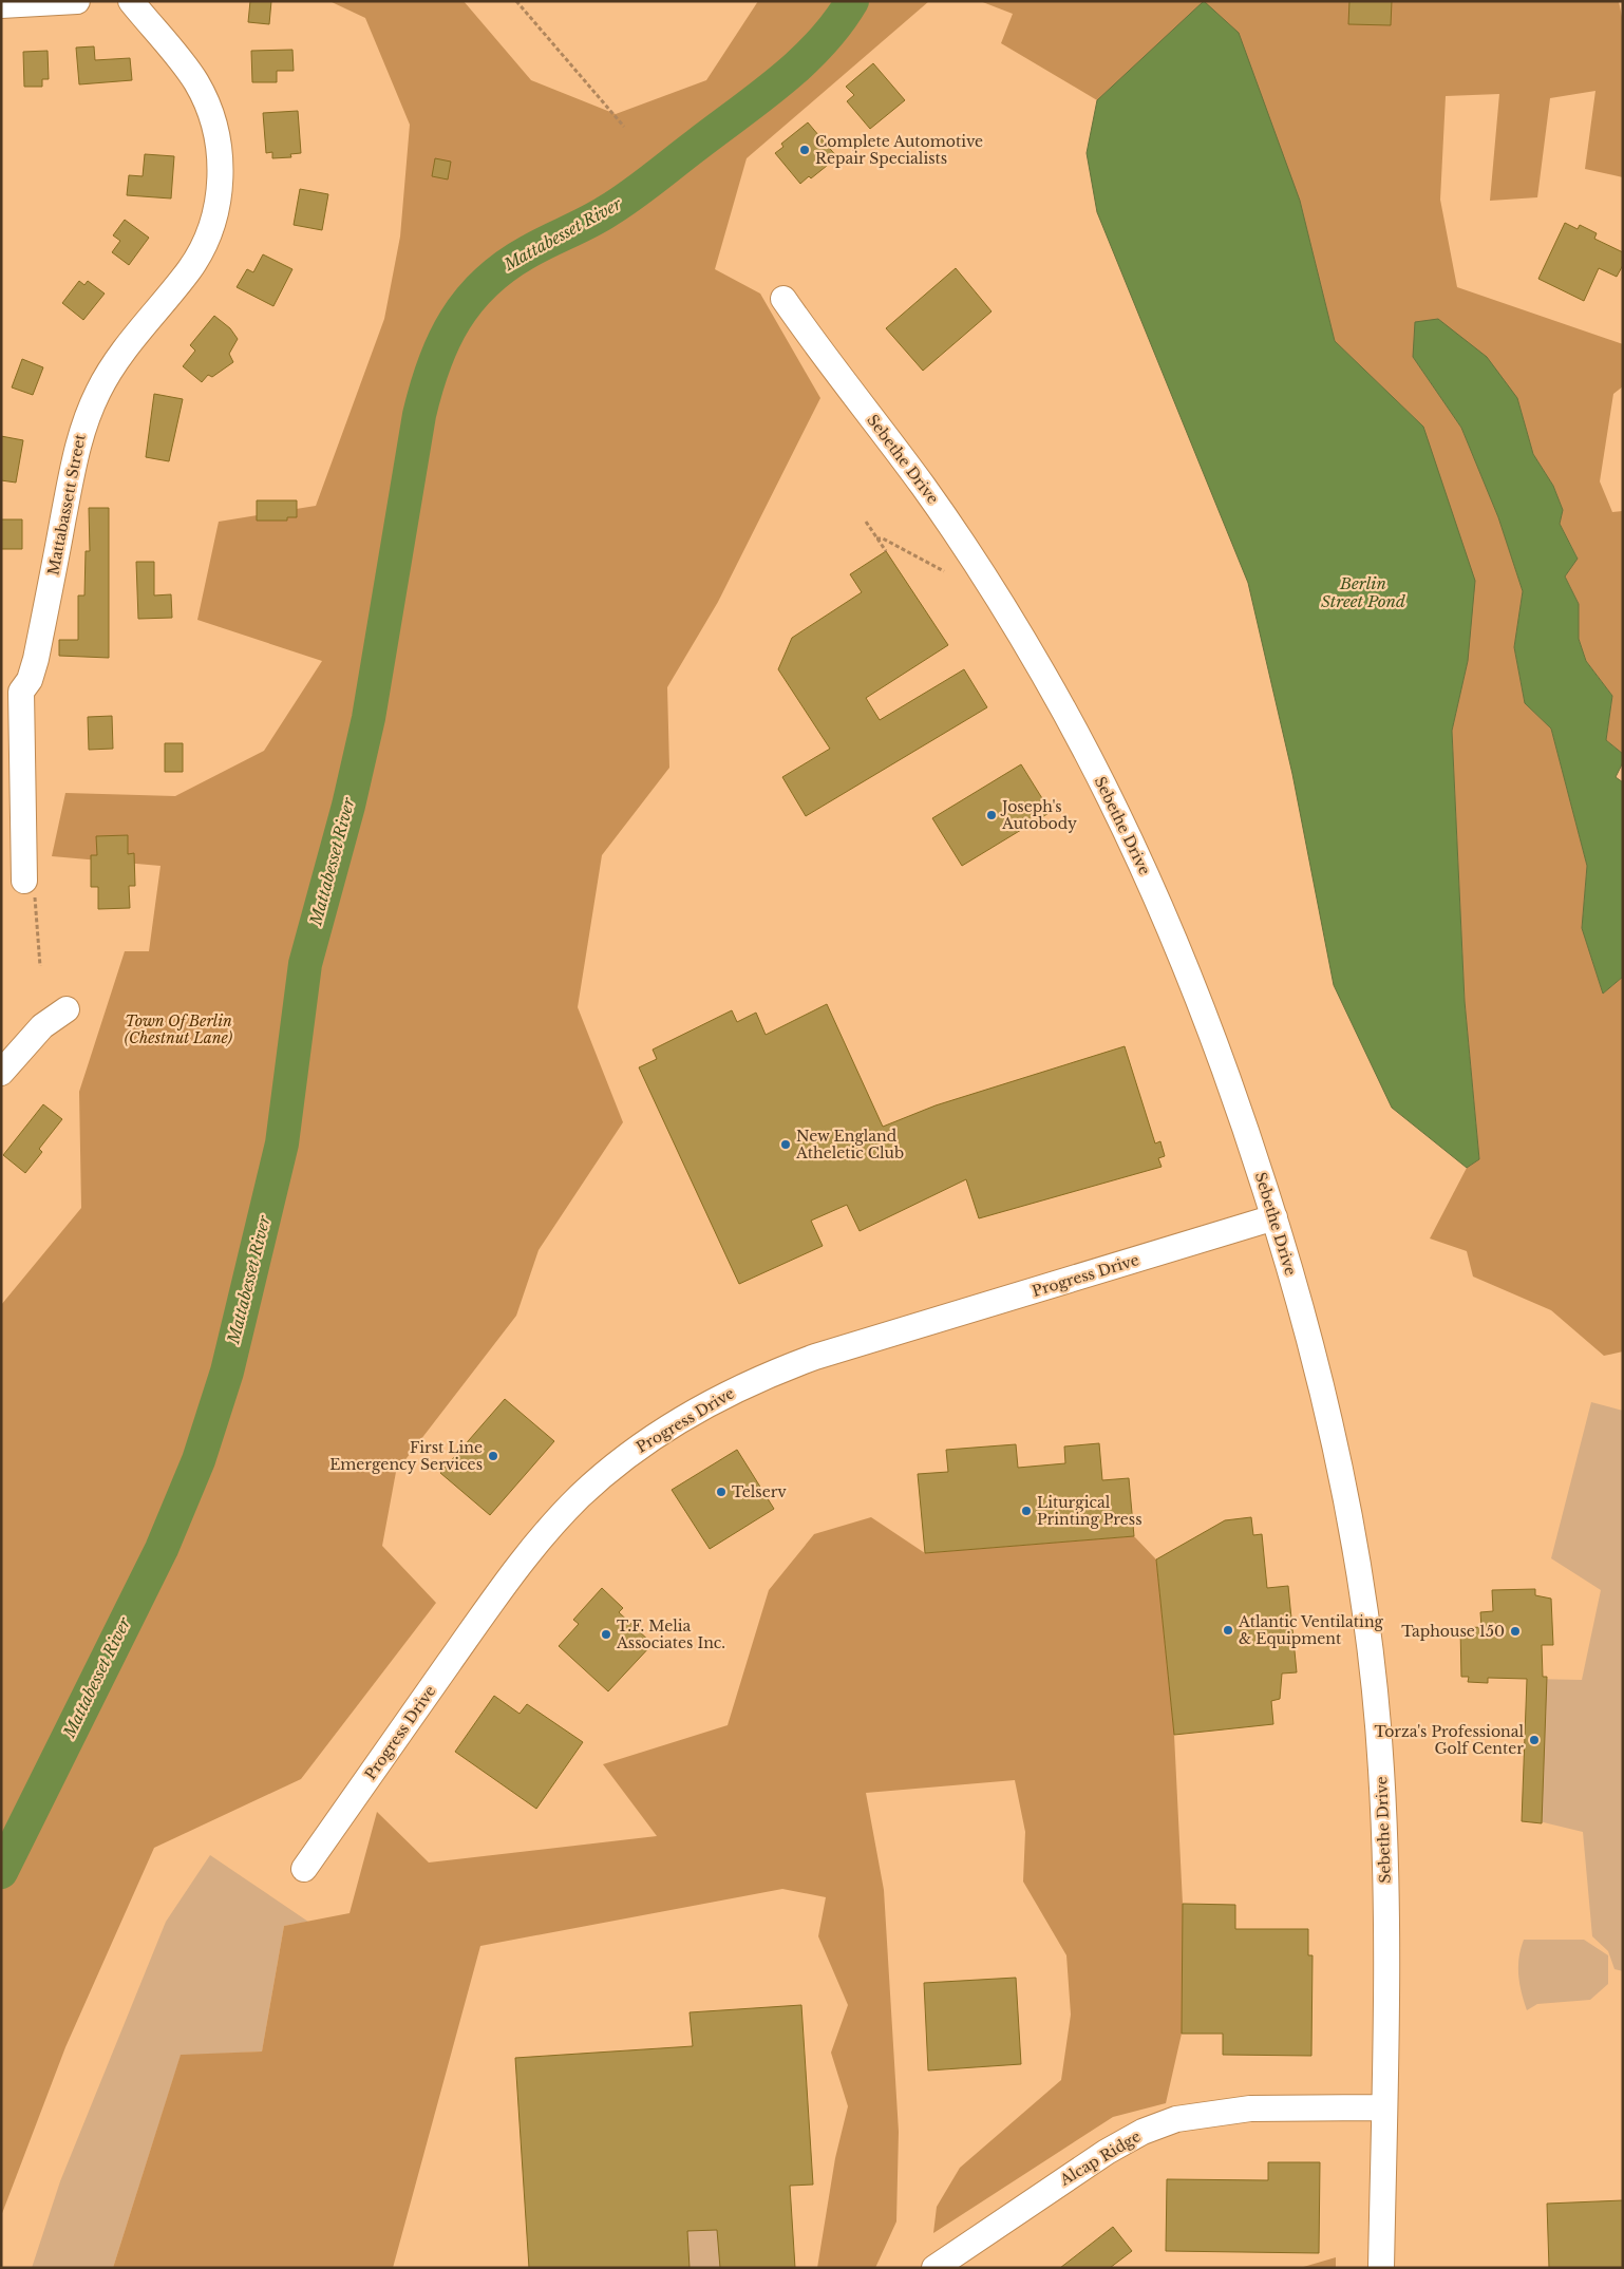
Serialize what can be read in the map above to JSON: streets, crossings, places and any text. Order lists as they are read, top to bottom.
{
  "streets": {
    "street": [
      "Sebethe Drive",
      "Mattabassett Street",
      "Progress Drive",
      "Alcap Ridge"
    ]
  },
  "crossings": [
    ["Sebethe Drive", "Progress Drive"],
    ["Sebethe Drive", "Alcap Ridge"]
  ],
  "water": ["Mattabesset River", "Berlin Street Pond"],
  "parks": ["Town Of Berlin (Chestnut Lane)"],
  "places": [
    "Complete Automotive Repair Specialists",
    "Joseph's Autobody",
    "New England Atheletic Club",
    "First Line Emergency Services",
    "Telserv",
    "Liturgical Printing Press",
    "Atlantic Ventilating & Equipment",
    "Taphouse 150",
    "T.F. Melia Associates Inc.",
    "Torza's Professional Golf Center"
  ]
}
